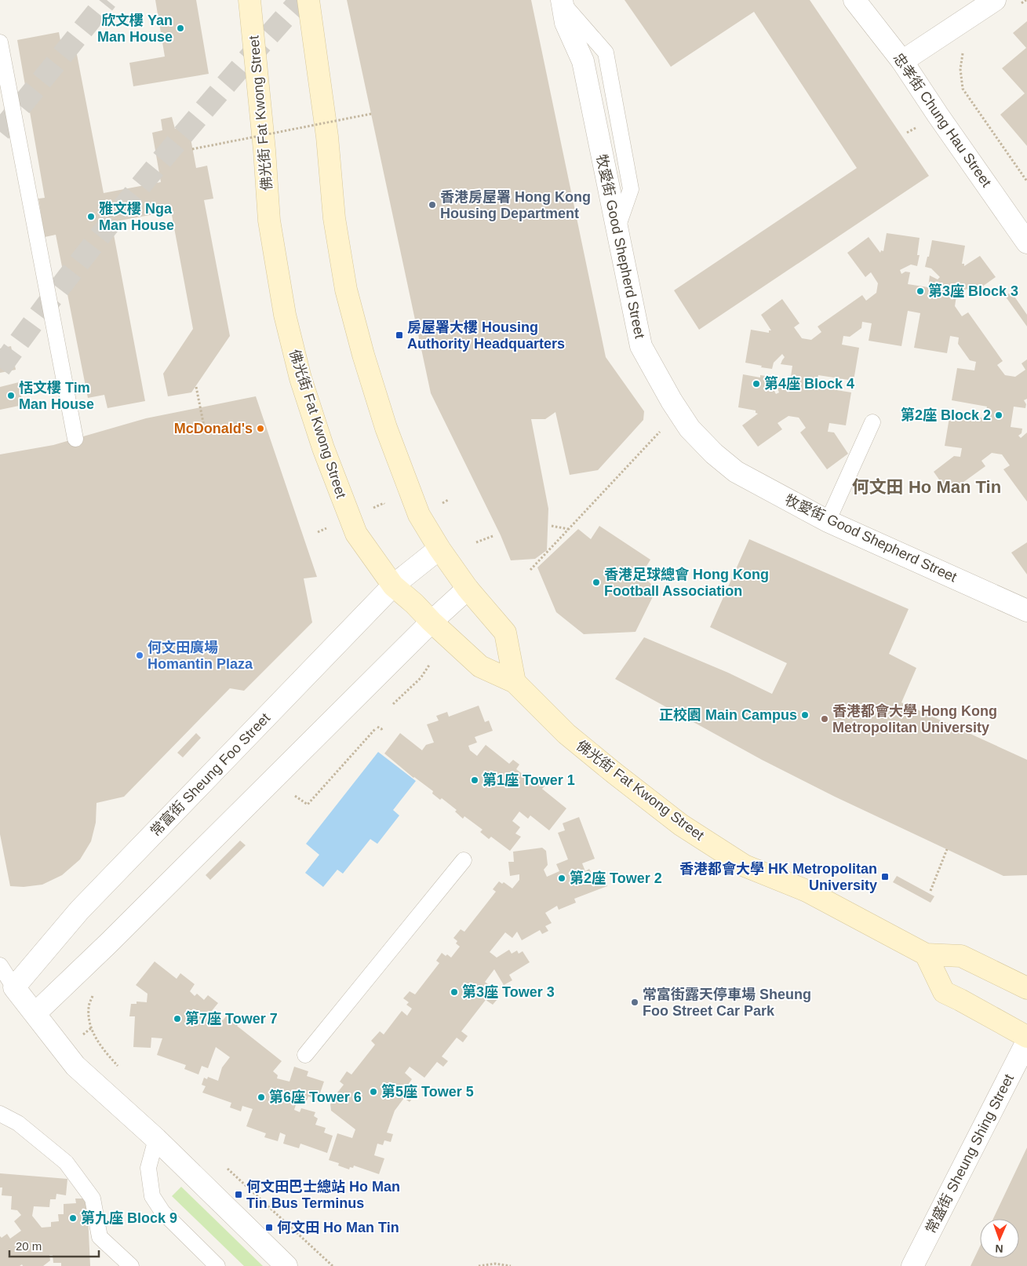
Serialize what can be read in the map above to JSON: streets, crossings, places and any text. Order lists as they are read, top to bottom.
{
  "streets": {
    "main road": ["佛光街 Fat Kwong Street"],
    "street": [
      "忠孝街 Chung Hau Street",
      "牧愛街 Good Shepherd Street",
      "常富街 Sheung Foo Street",
      "常盛街 Sheung Shing Street"
    ]
  },
  "crossings": [
    ["佛光街 Fat Kwong Street", "常富街 Sheung Foo Street"]
  ],
  "districts": ["何文田 Ho Man Tin"],
  "places": {
    "other": [
      "欣文樓 Yan Man House",
      "香港房屋署 Hong Kong Housing Department",
      "雅文樓 Nga Man House",
      "第3座 Block 3",
      "第4座 Block 4",
      "恬文樓 Tim Man House",
      "第2座 Block 2",
      "McDonald's",
      "香港足球總會 Hong Kong Football Association",
      "何文田廣場 Homantin Plaza",
      "正校園 Main Campus",
      "香港都會大學 Hong Kong Metropolitan University",
      "第1座 Tower 1",
      "第2座 Tower 2",
      "第3座 Tower 3",
      "常富街露天停車場 Sheung Foo Street Car Park",
      "第7座 Tower 7",
      "第5座 Tower 5",
      "第6座 Tower 6",
      "第九座 Block 9"
    ],
    "transit": [
      "房屋署大樓 Housing Authority Headquarters",
      "香港都會大學 HK Metropolitan University",
      "何文田巴士總站 Ho Man Tin Bus Terminus",
      "何文田 Ho Man Tin"
    ]
  },
  "scale_bar": "20 m",
  "north": "bottom"
}
